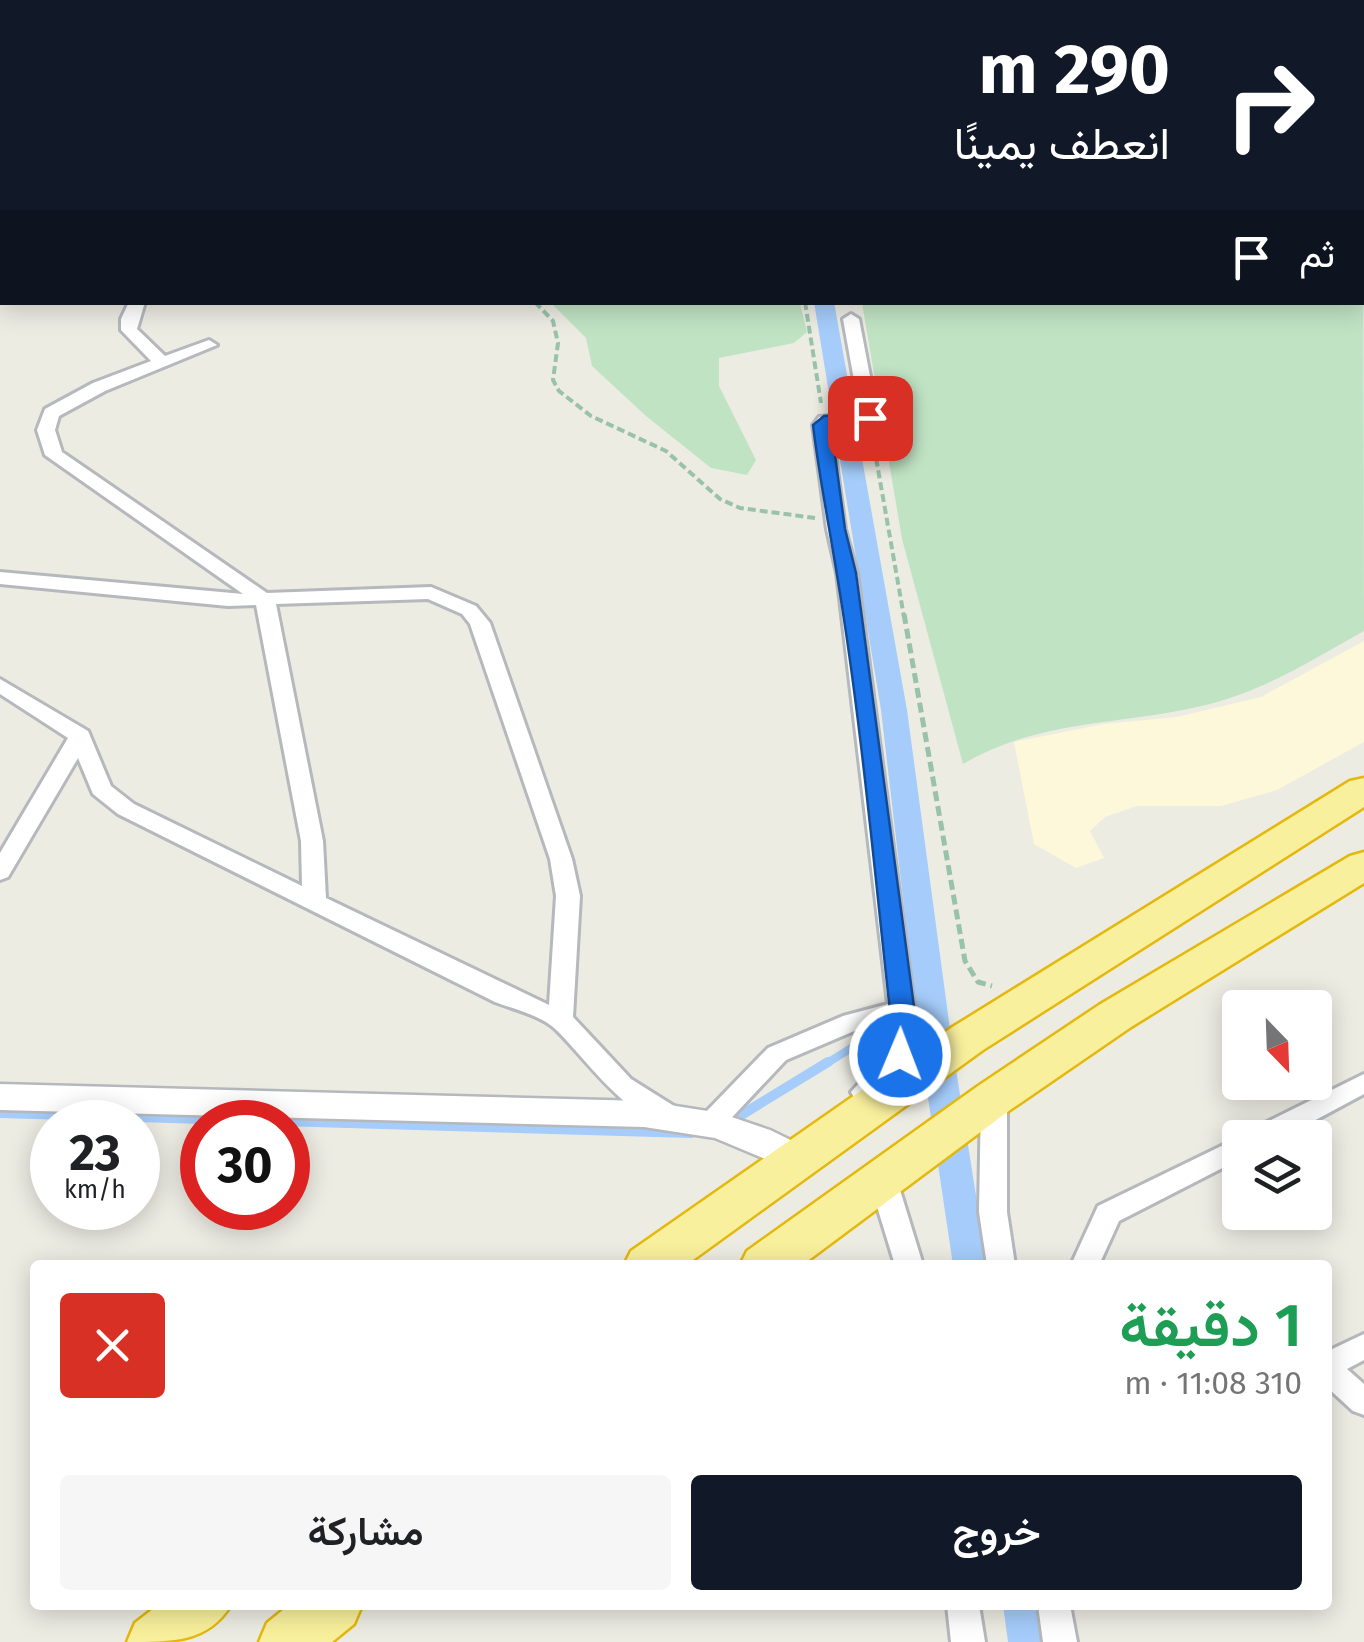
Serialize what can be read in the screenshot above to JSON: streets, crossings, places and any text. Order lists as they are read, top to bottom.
{
  "north": "bottom right",
  "page": {
    "turn": ["290 m", "انعطف يمينًا"],
    "then": "ثم",
    "speed": "23 km/h",
    "limit": "30",
    "heading": ["1 دقيقة", "310 m · 11:08"],
    "buttons": ["خروج", "مشاركة"]
  }
}
